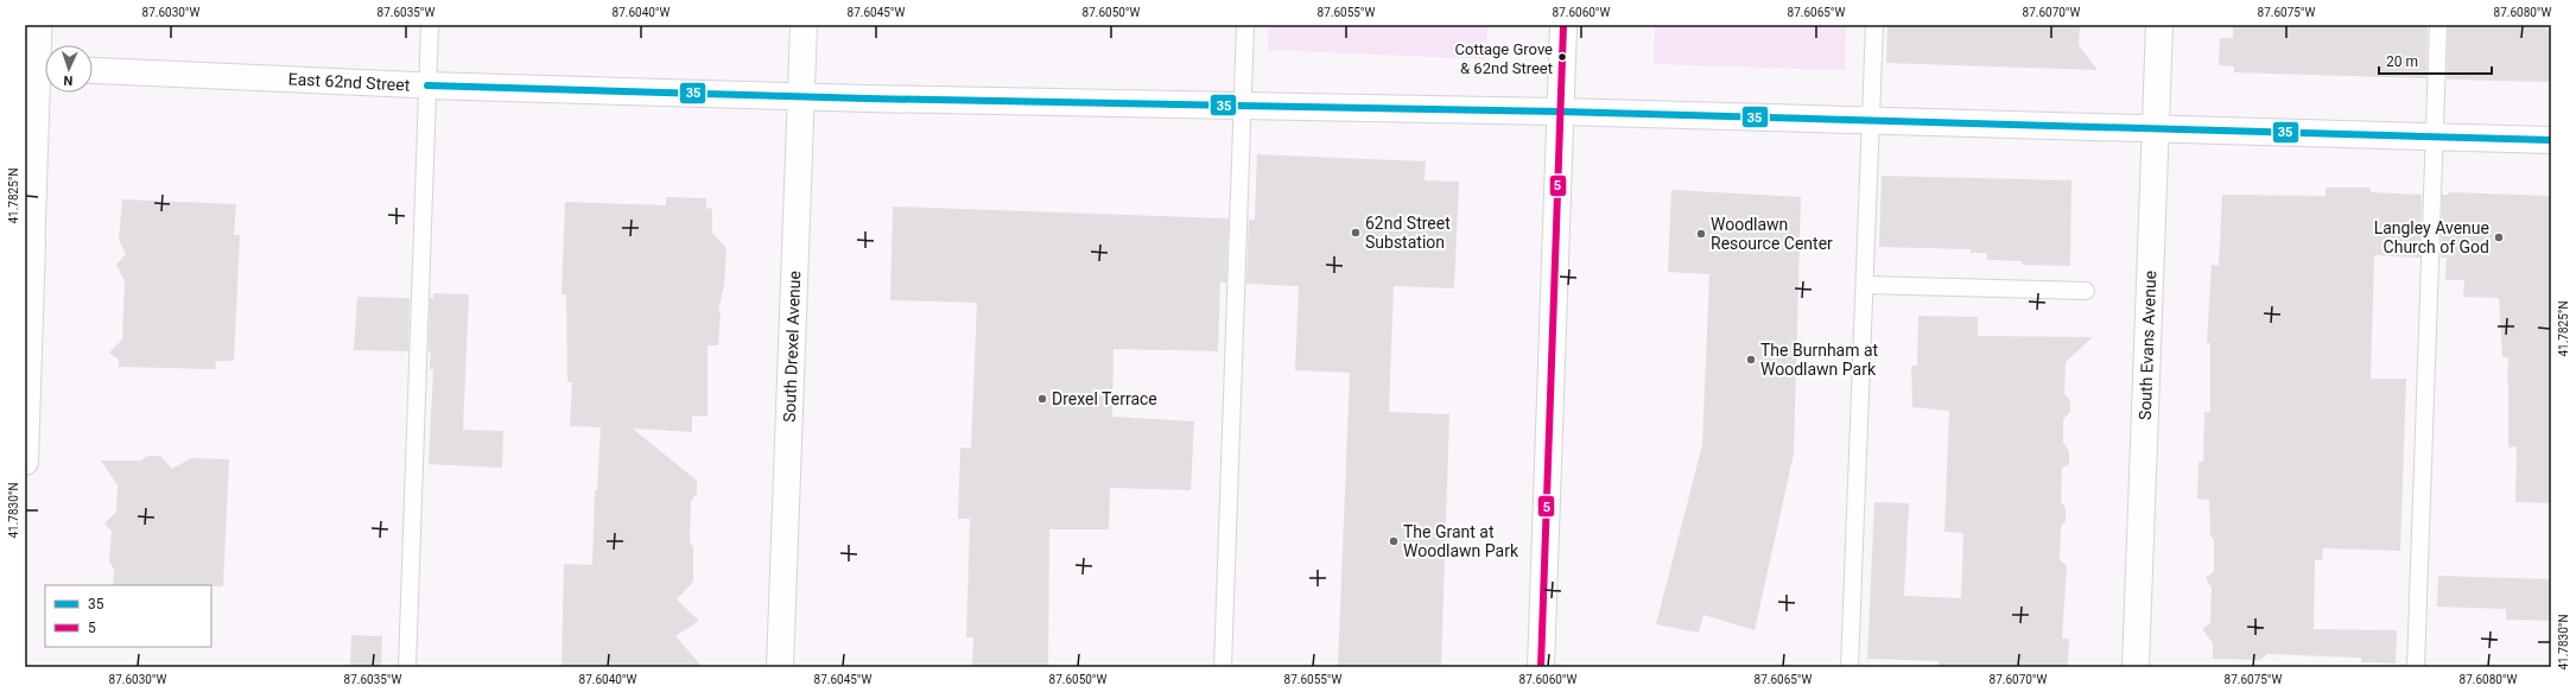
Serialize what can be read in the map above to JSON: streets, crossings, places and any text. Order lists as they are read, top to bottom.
{
  "streets": {
    "street": ["East 62nd Street", "South Evans Avenue", "South Drexel Avenue"]
  },
  "crossings": [
    ["East 62nd Street", "South Evans Avenue"],
    ["East 62nd Street", "South Drexel Avenue"]
  ],
  "places": [
    "Cottage Grove & 62nd Street",
    "62nd Street Substation",
    "Woodlawn Resource Center",
    "Langley Avenue Church of God",
    "The Burnham at Woodlawn Park",
    "Drexel Terrace",
    "The Grant at Woodlawn Park"
  ],
  "lines": ["transit line 5", "transit line 35"],
  "legend": ["35", "5"],
  "scale_bar": "20 m",
  "north": "bottom",
  "coordinates": [
    "87.6030°W",
    "87.6035°W",
    "87.6040°W",
    "87.6045°W",
    "87.6050°W",
    "87.6055°W",
    "87.6060°W",
    "87.6065°W",
    "87.6070°W",
    "87.6075°W",
    "87.6080°W",
    "41.7825°N",
    "41.7830°N"
  ]
}
